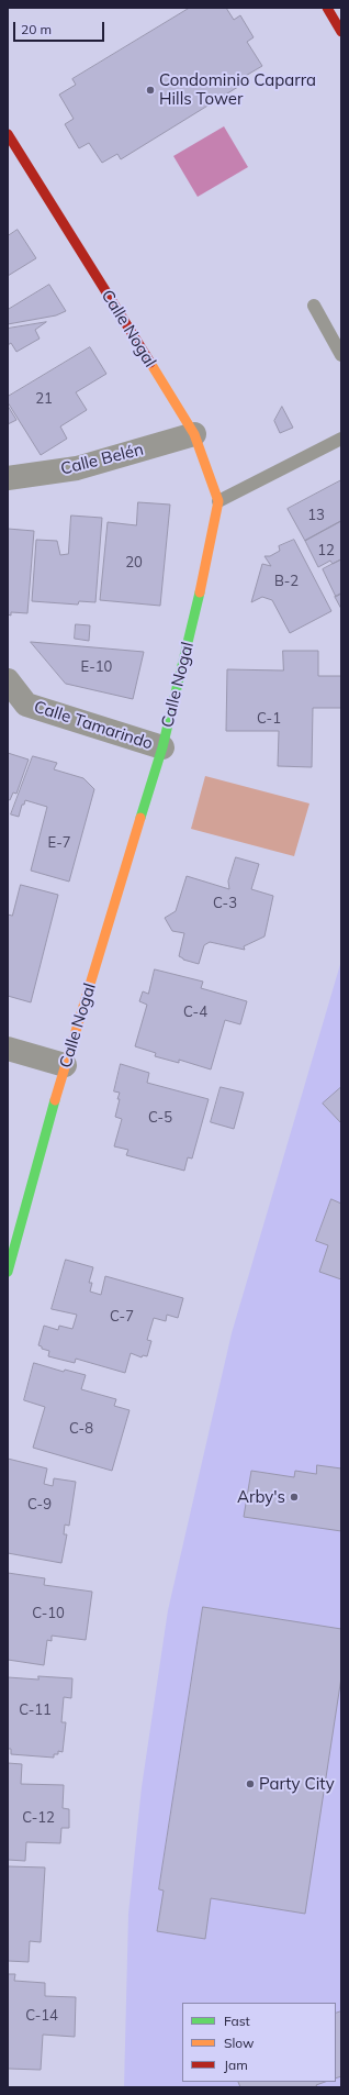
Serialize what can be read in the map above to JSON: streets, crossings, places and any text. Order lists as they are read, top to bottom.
{
  "streets": {
    "main road": ["Calle Nogal"],
    "street": ["Calle Belén", "Calle Tamarindo"]
  },
  "crossings": [
    ["Calle Nogal", "Calle Belén"],
    ["Calle Nogal", "Calle Tamarindo"]
  ],
  "places": ["Condominio Caparra Hills Tower", "Arby's", "Party City"],
  "house_numbers": [
    "21",
    "13",
    "12",
    "20",
    "B-2",
    "E-10",
    "C-1",
    "E-7",
    "C-3",
    "C-4",
    "C-5",
    "C-7",
    "C-8",
    "C-9",
    "C-10",
    "C-11",
    "C-12",
    "C-14"
  ],
  "legend": ["Fast", "Slow", "Jam"],
  "scale_bar": "20 m"
}
